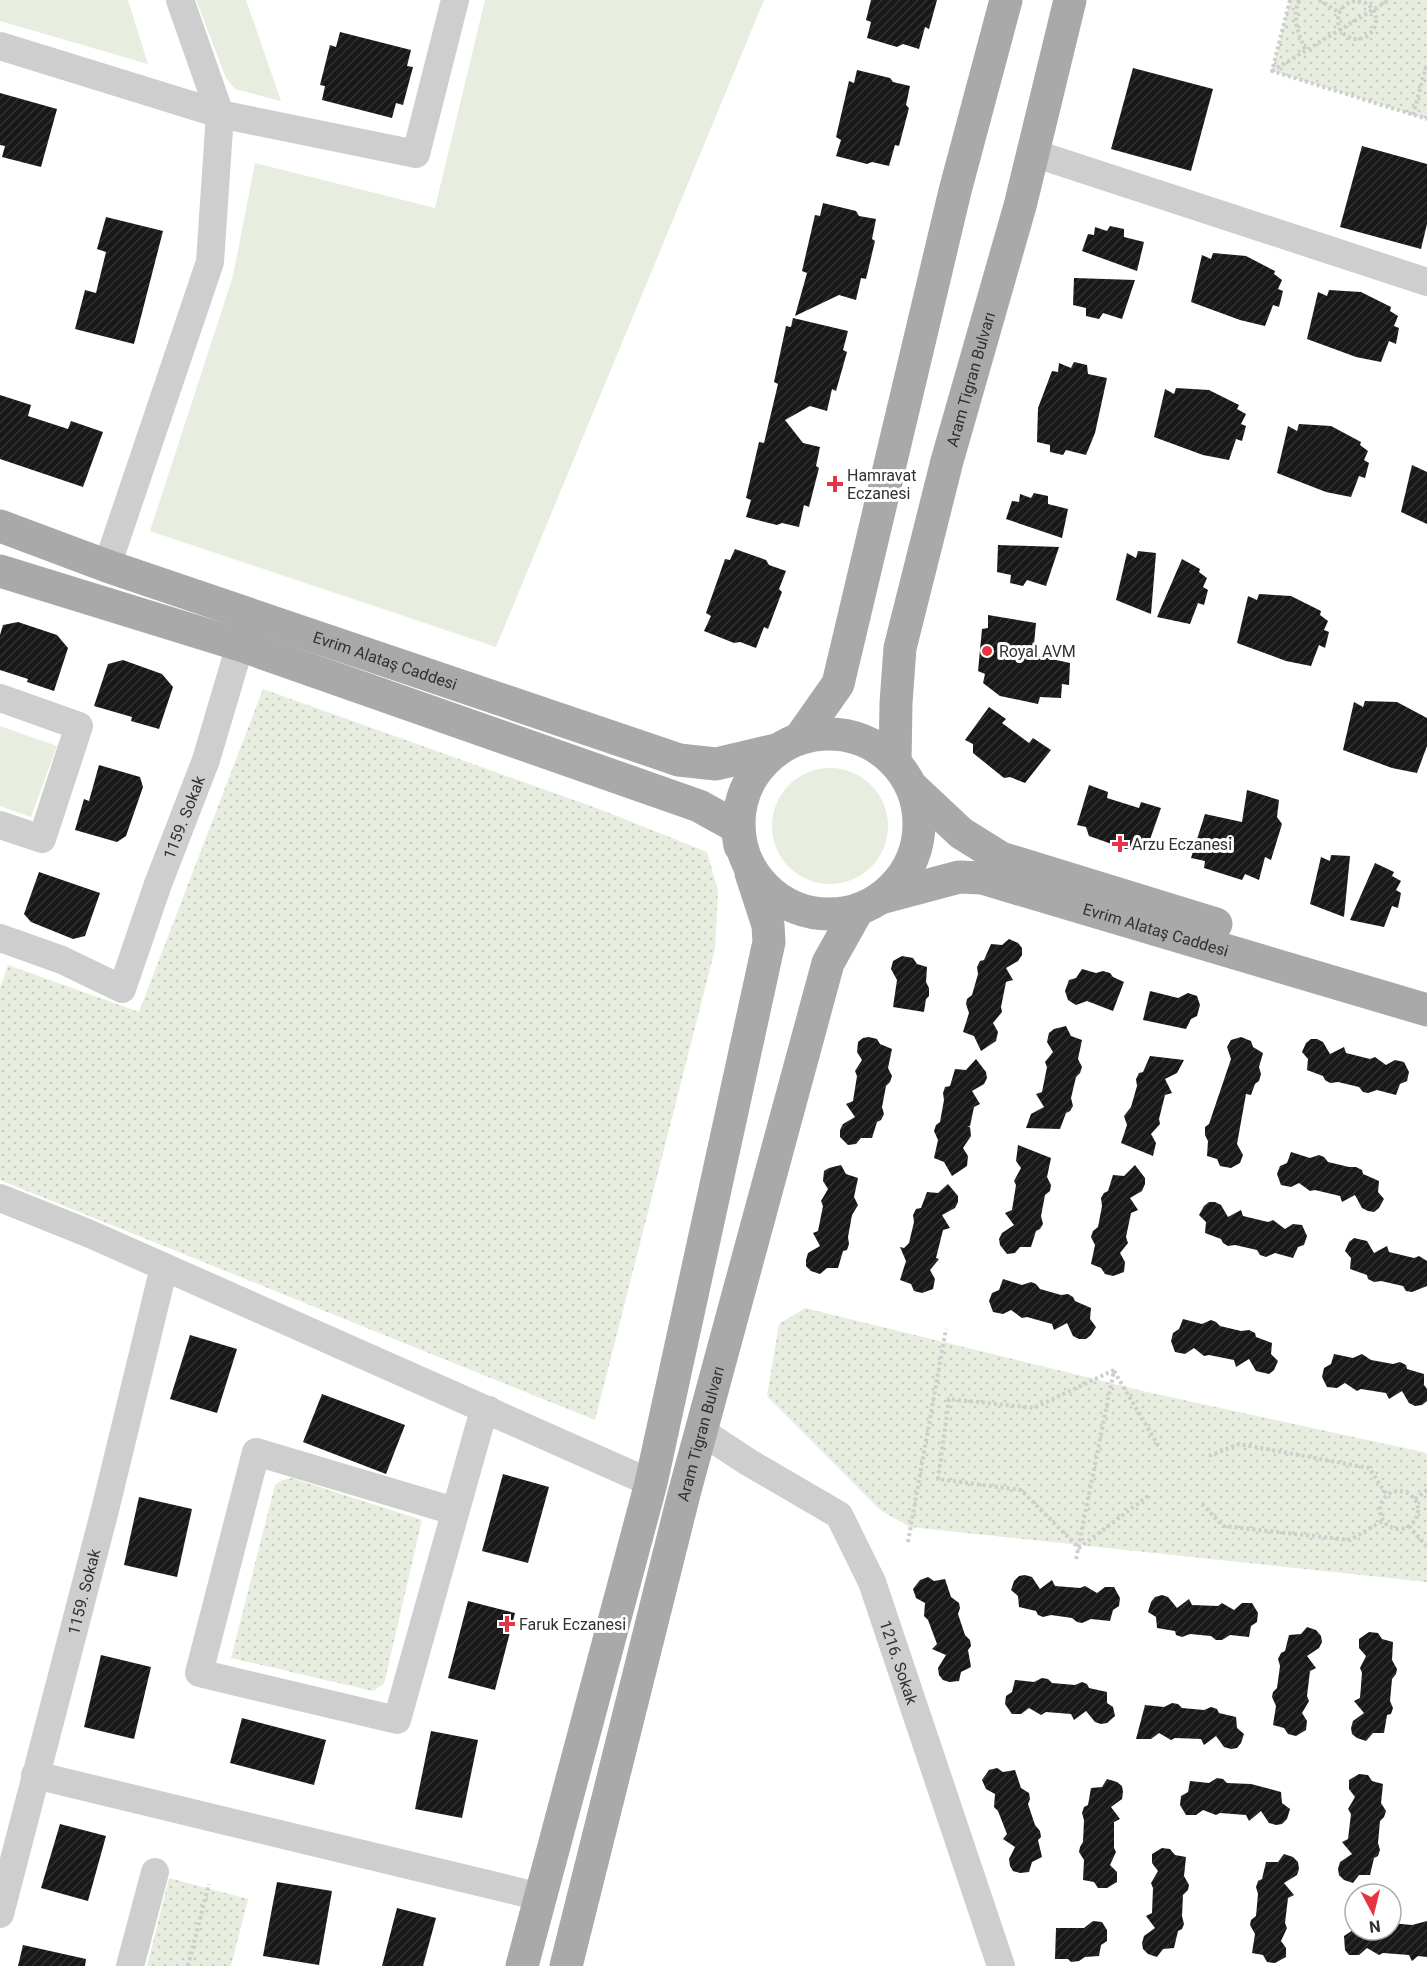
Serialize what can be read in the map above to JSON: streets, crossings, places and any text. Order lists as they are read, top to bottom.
{
  "streets": {
    "main road": ["Aram Tigran Bulvarı", "Evrim Alataş Caddesi"],
    "street": ["1159. Sokak", "1216. Sokak"]
  },
  "crossings": [
    ["Aram Tigran Bulvarı", "Evrim Alataş Caddesi"],
    ["Aram Tigran Bulvarı", "1216. Sokak"]
  ],
  "places": {
    "health": ["Hamravat Eczanesi", "Arzu Eczanesi", "Faruk Eczanesi"],
    "other": ["Royal AVM"]
  },
  "north": "bottom"
}
